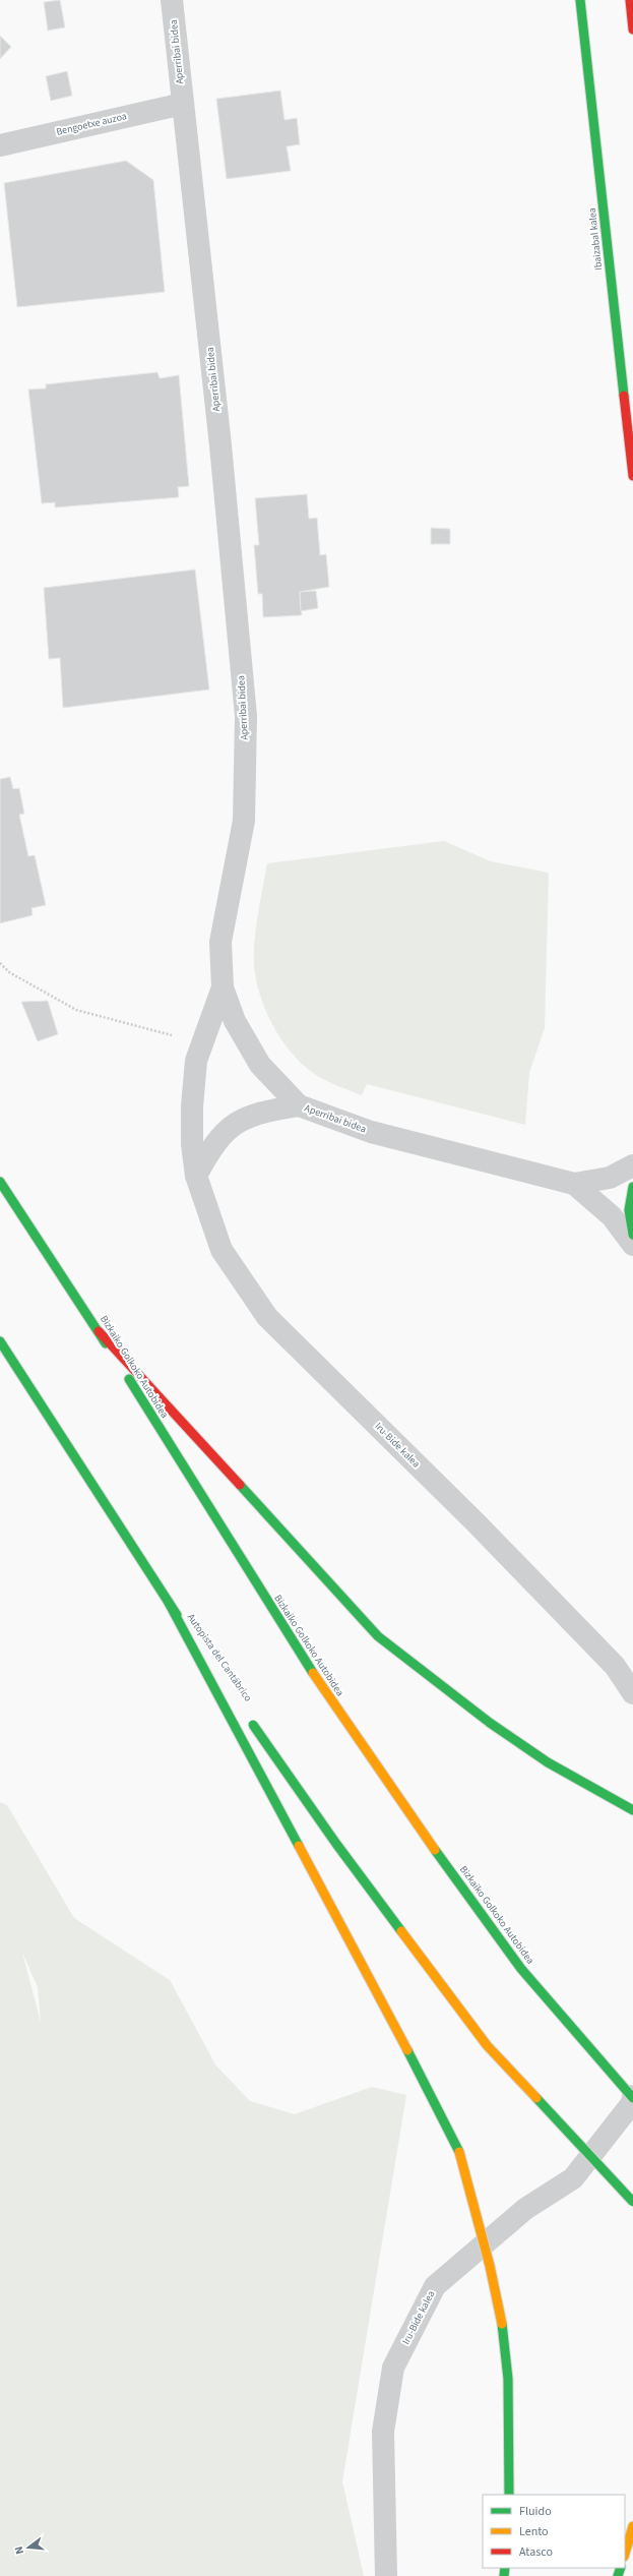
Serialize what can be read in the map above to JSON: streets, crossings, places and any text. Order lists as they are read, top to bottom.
{
  "streets": {
    "highway": ["Ibaizabal kalea", "Bizkaiko Golkoko Autobidea", "Autopista del Cantábrico"],
    "street": ["Aperribai bidea", "Bengoetxe auzoa", "Iru-Bide kalea"]
  },
  "crossings": [
    ["Aperribai bidea", "Bengoetxe auzoa"],
    ["Aperribai bidea", "Iru-Bide kalea"],
    ["Bizkaiko Golkoko Autobidea", "Iru-Bide kalea"]
  ],
  "legend": ["Fluido", "Lento", "Atasco"],
  "north": "left"
}
